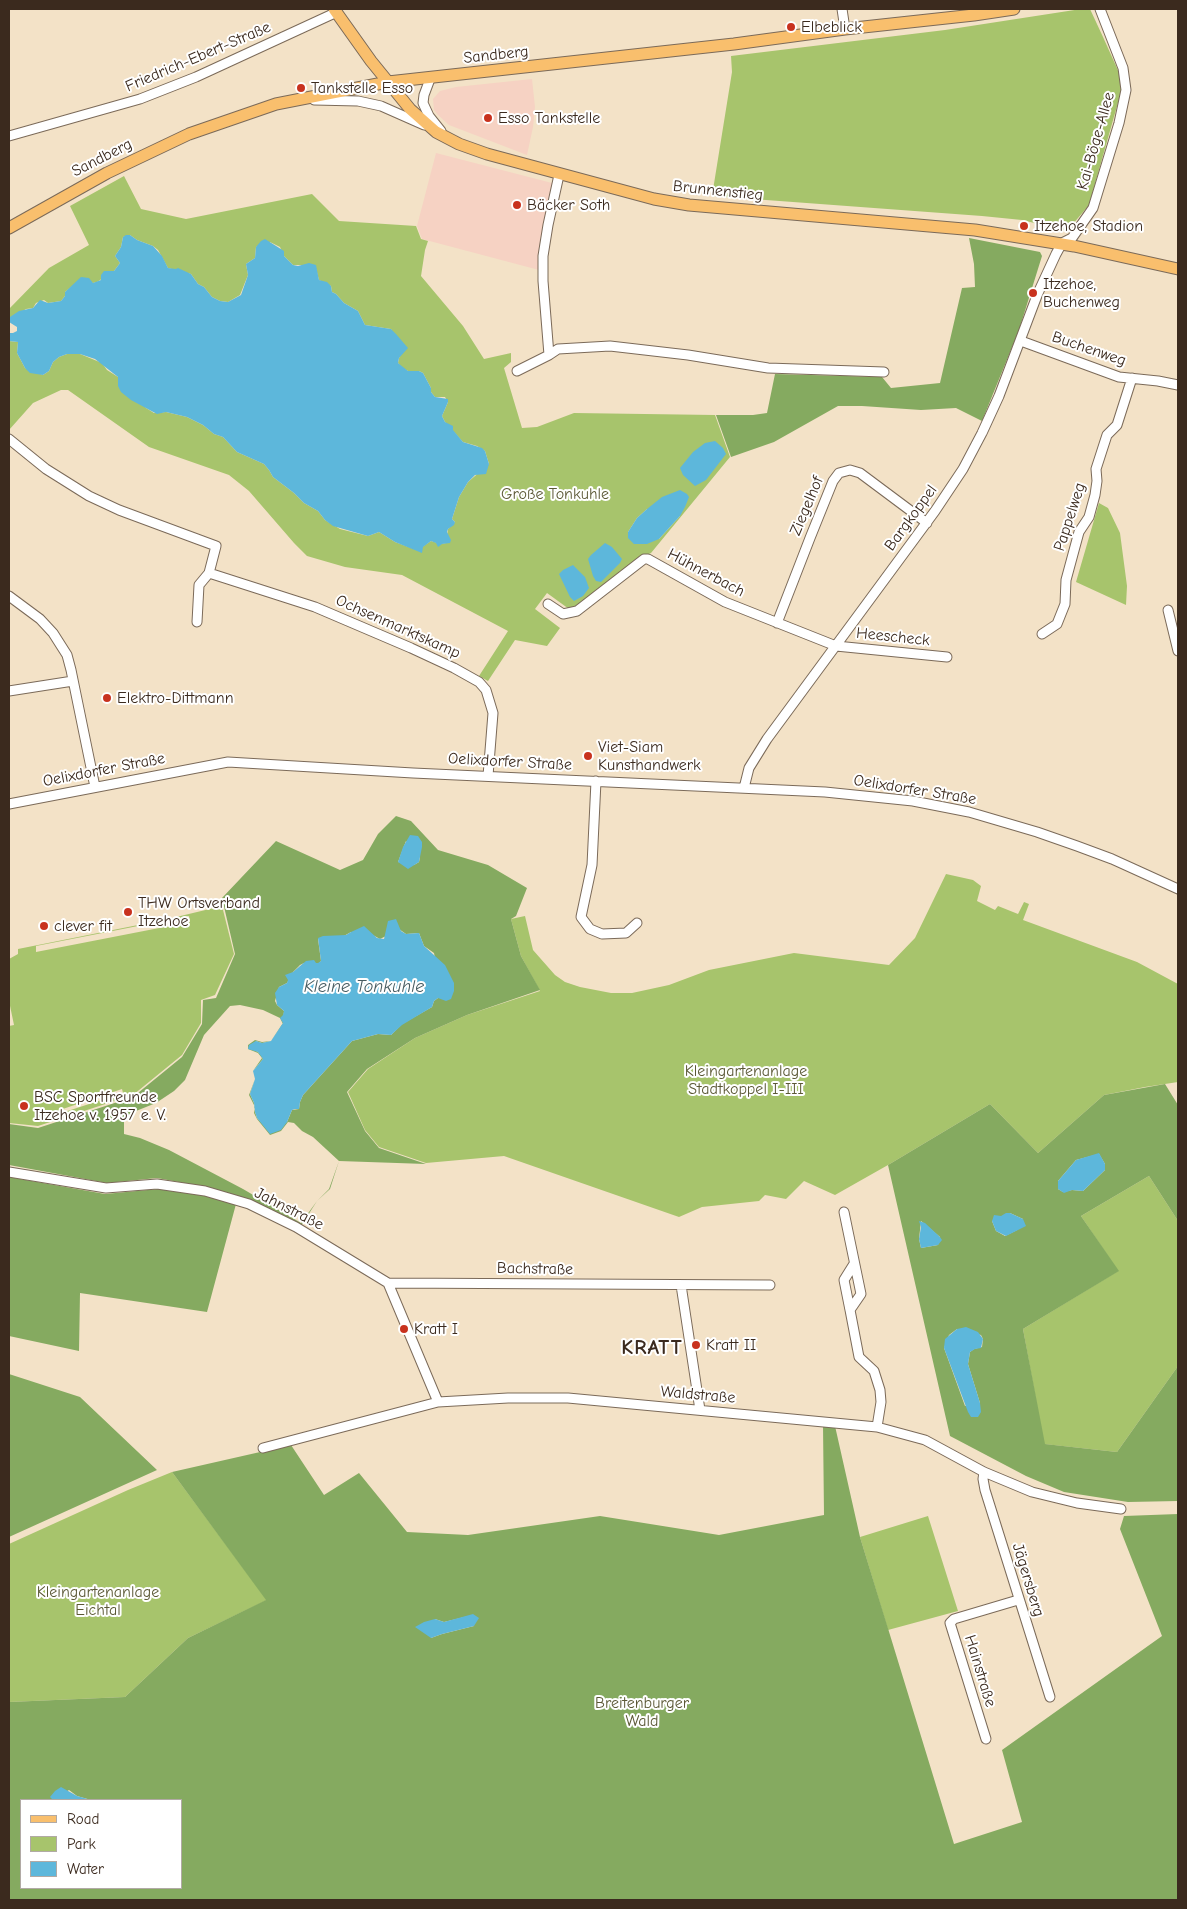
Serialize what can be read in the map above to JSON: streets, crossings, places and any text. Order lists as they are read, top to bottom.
{
  "streets": {
    "main road": ["Sandberg", "Brunnenstieg"],
    "street": [
      "Friedrich-Ebert-Straße",
      "Kai-Böge-Allee",
      "Buchenweg",
      "Ziegelhof",
      "Pappelweg",
      "Bargkoppel",
      "Hühnerbach",
      "Ochsenmarktskamp",
      "Heescheck",
      "Oelixdorfer Straße",
      "Jahnstraße",
      "Bachstraße",
      "Waldstraße",
      "Jägersberg",
      "Hainstraße"
    ]
  },
  "crossings": [
    ["Sandberg", "Brunnenstieg"],
    ["Friedrich-Ebert-Straße", "Brunnenstieg"],
    ["Kai-Böge-Allee", "Brunnenstieg"],
    ["Kai-Böge-Allee", "Bargkoppel"],
    ["Brunnenstieg", "Bargkoppel"],
    ["Buchenweg", "Pappelweg"],
    ["Buchenweg", "Bargkoppel"],
    ["Ziegelhof", "Bargkoppel"],
    ["Ziegelhof", "Hühnerbach"],
    ["Bargkoppel", "Hühnerbach"],
    ["Bargkoppel", "Heescheck"],
    ["Bargkoppel", "Oelixdorfer Straße"],
    ["Hühnerbach", "Heescheck"],
    ["Ochsenmarktskamp", "Oelixdorfer Straße"],
    ["Jahnstraße", "Bachstraße"],
    ["Waldstraße", "Jägersberg"],
    ["Jägersberg", "Hainstraße"]
  ],
  "districts": ["KRATT"],
  "water": ["Kleine Tonkuhle"],
  "parks": [
    "Große Tonkuhle",
    "Kleingartenanlage Stadtkoppel I-III",
    "Kleingartenanlage Eichtal",
    "Breitenburger Wald"
  ],
  "places": [
    "Elbeblick",
    "Tankstelle Esso",
    "Esso Tankstelle",
    "Bäcker Soth",
    "Itzehoe, Stadion",
    "Itzehoe, Buchenweg",
    "Elektro-Dittmann",
    "Viet-Siam Kunsthandwerk",
    "THW Ortsverband Itzehoe",
    "clever fit",
    "BSC Sportfreunde Itzehoe v. 1957 e. V.",
    "Kratt I",
    "Kratt II"
  ],
  "legend": ["Road", "Park", "Water"]
}
